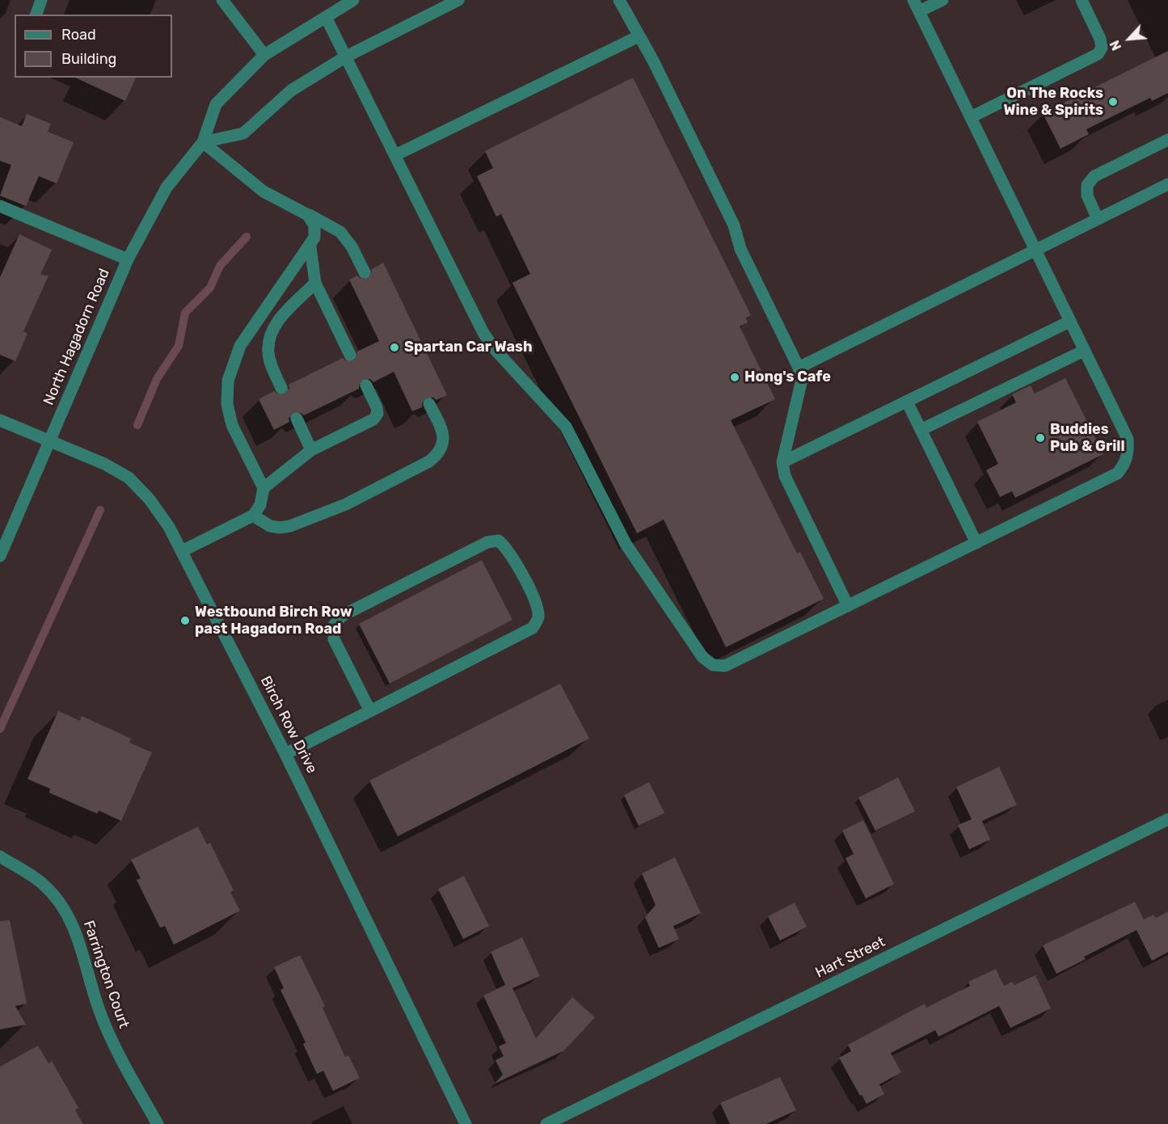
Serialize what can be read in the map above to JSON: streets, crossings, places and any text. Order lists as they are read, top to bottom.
{
  "streets": {
    "street": [
      "North Hagadorn Road",
      "Birch Row Drive",
      "Hart Street",
      "Farrington Court"
    ]
  },
  "crossings": [
    ["North Hagadorn Road", "Birch Row Drive"]
  ],
  "places": [
    "On The Rocks Wine & Spirits",
    "Spartan Car Wash",
    "Hong's Cafe",
    "Buddies Pub & Grill",
    "Westbound Birch Row past Hagadorn Road"
  ],
  "legend": ["Road", "Building"],
  "north": "bottom left"
}
